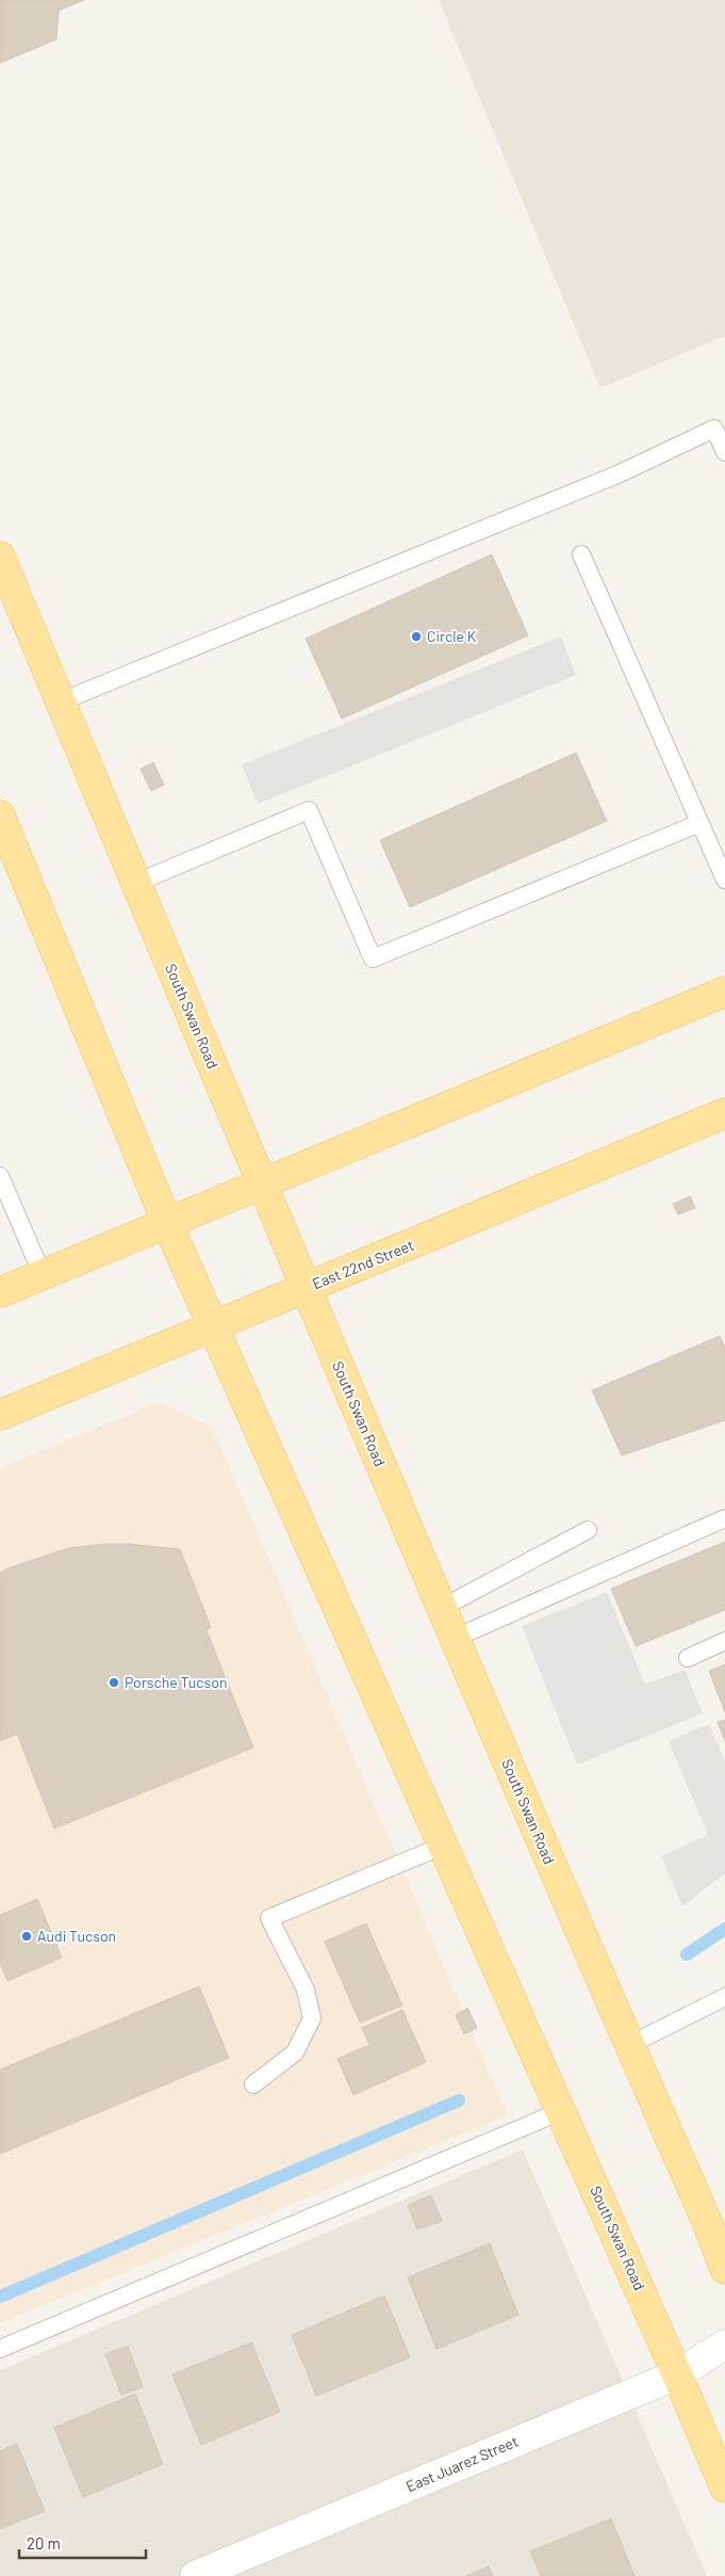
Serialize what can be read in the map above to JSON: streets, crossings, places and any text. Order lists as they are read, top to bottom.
{
  "streets": {
    "main road": ["South Swan Road", "East 22nd Street"],
    "street": ["East Juarez Street"]
  },
  "crossings": [
    ["South Swan Road", "East 22nd Street"],
    ["South Swan Road", "East Juarez Street"]
  ],
  "places": ["Circle K", "Porsche Tucson", "Audi Tucson"],
  "scale_bar": "20 m"
}
